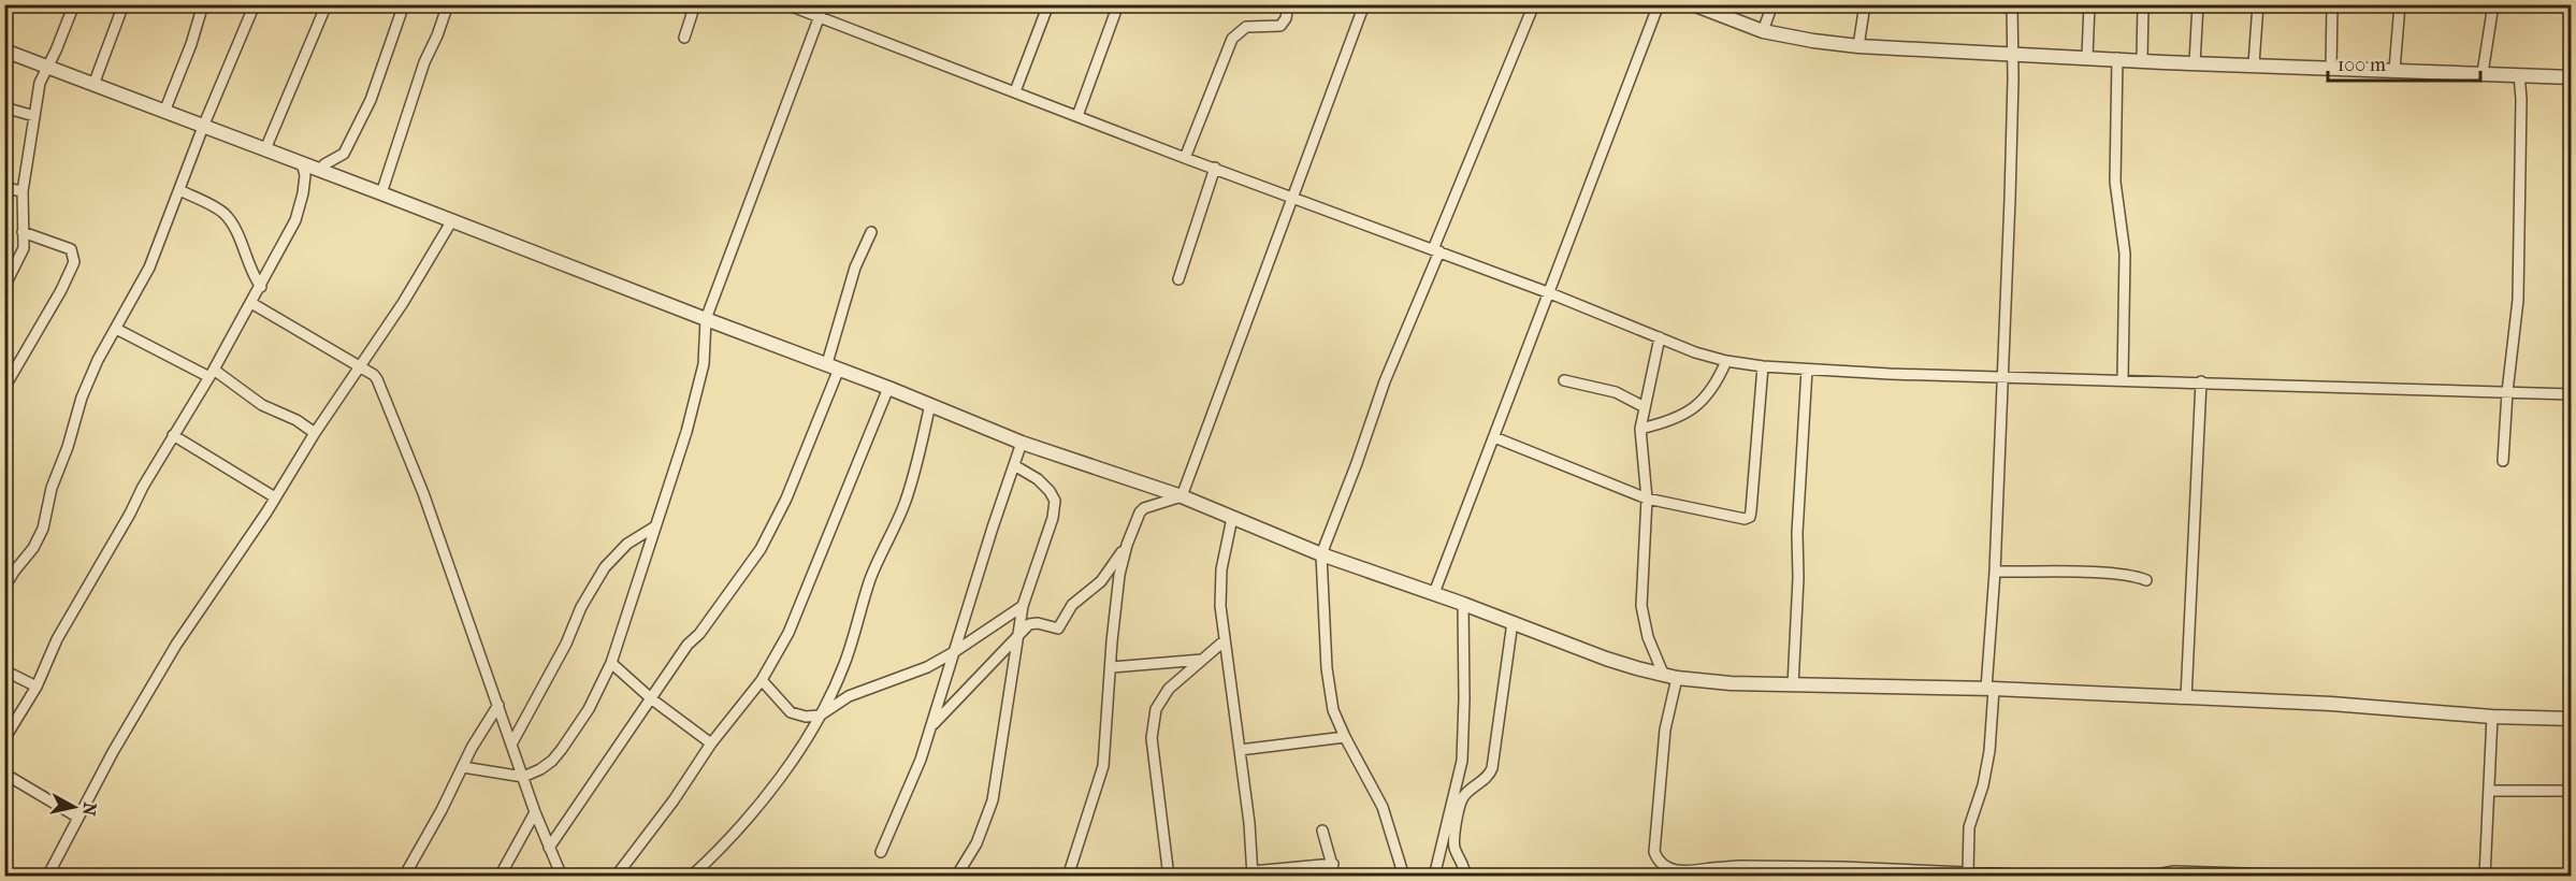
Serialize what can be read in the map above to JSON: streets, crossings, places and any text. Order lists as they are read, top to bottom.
{
  "scale_bar": "100 m",
  "north": "right"
}
